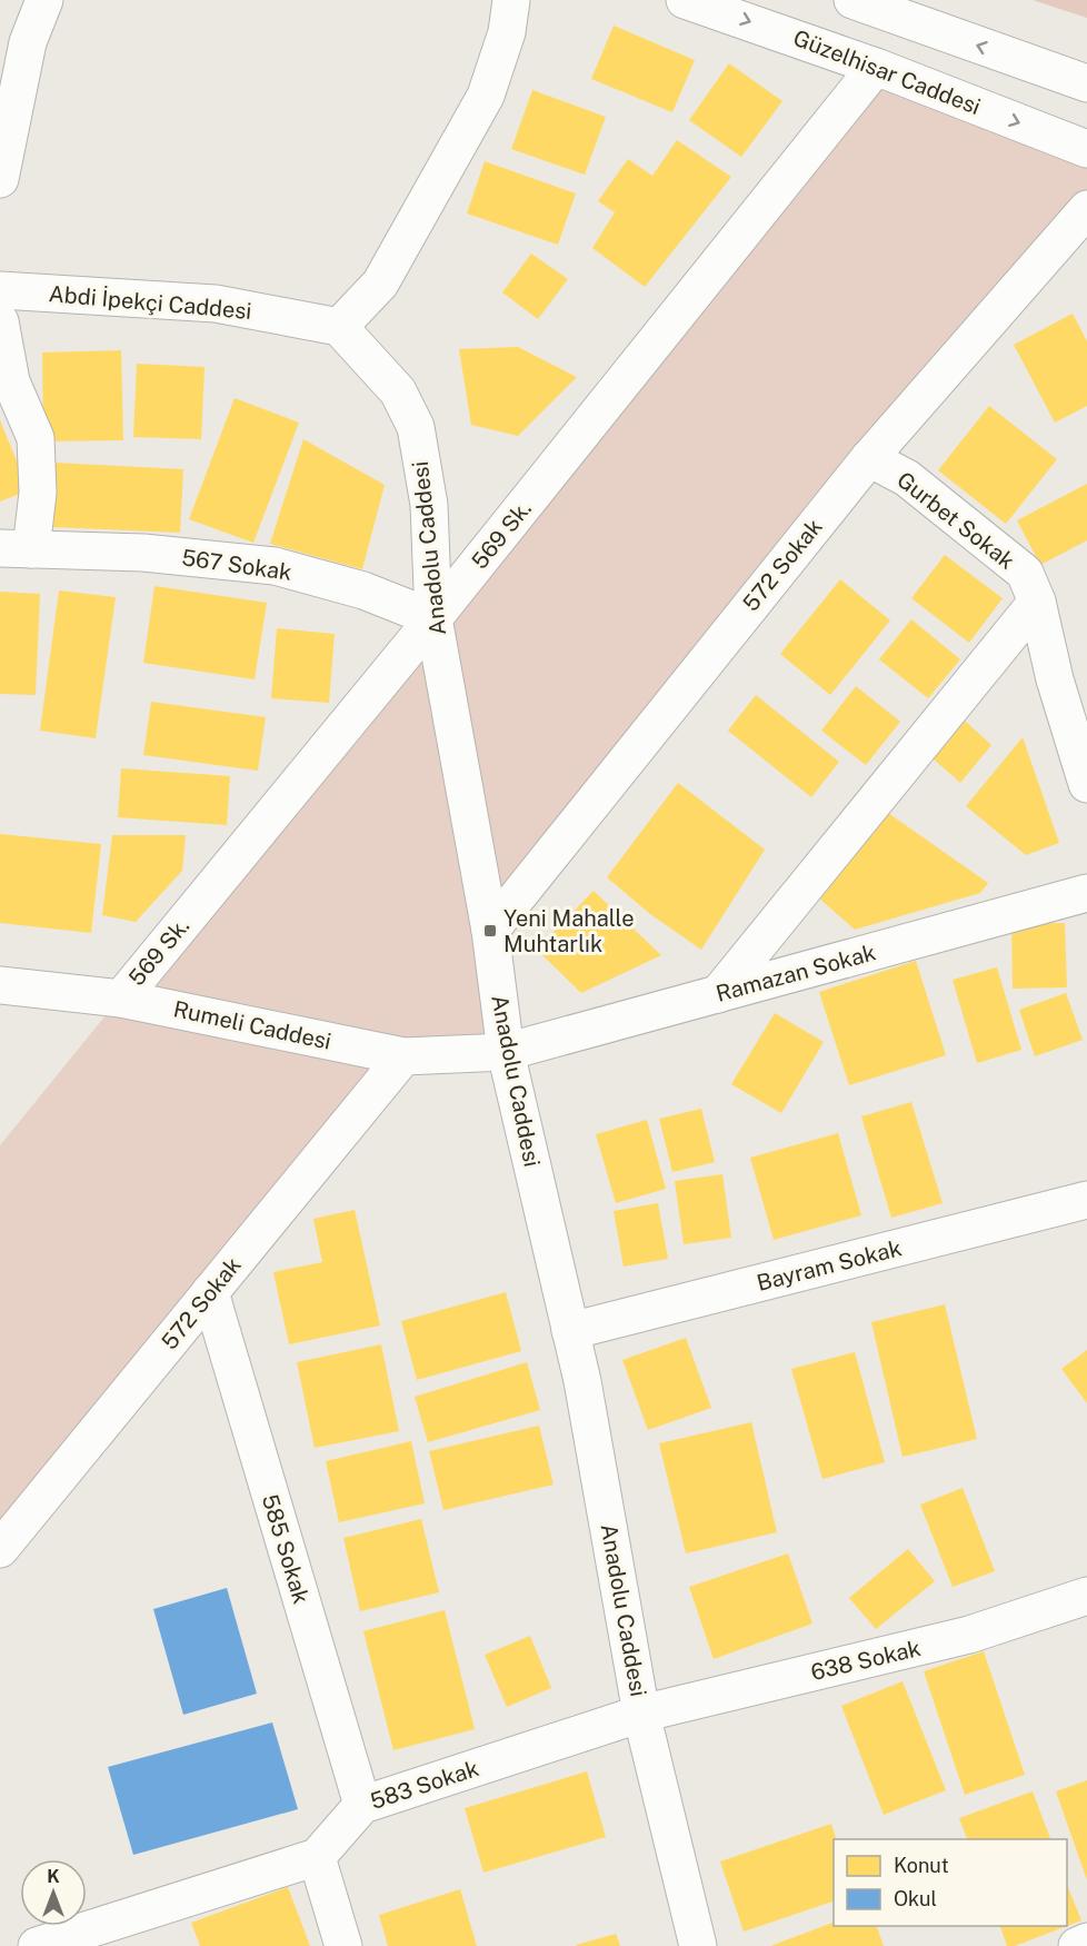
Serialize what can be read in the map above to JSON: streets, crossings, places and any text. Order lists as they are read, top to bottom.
{
  "streets": {
    "street": [
      "Güzelhisar Caddesi",
      "Abdi İpekçi Caddesi",
      "Gurbet Sokak",
      "569 Sk.",
      "Anadolu Caddesi",
      "567 Sokak",
      "572 Sokak",
      "Ramazan Sokak",
      "Rumeli Caddesi",
      "Bayram Sokak",
      "585 Sokak",
      "638 Sokak",
      "583 Sokak"
    ]
  },
  "crossings": [
    ["Güzelhisar Caddesi", "569 Sk."],
    ["Abdi İpekçi Caddesi", "Anadolu Caddesi"],
    ["Gurbet Sokak", "572 Sokak"],
    ["569 Sk.", "Anadolu Caddesi"],
    ["569 Sk.", "567 Sokak"],
    ["569 Sk.", "Rumeli Caddesi"],
    ["Anadolu Caddesi", "567 Sokak"],
    ["Anadolu Caddesi", "572 Sokak"],
    ["Anadolu Caddesi", "Ramazan Sokak"],
    ["Anadolu Caddesi", "Rumeli Caddesi"],
    ["Anadolu Caddesi", "Bayram Sokak"],
    ["Anadolu Caddesi", "638 Sokak"],
    ["Anadolu Caddesi", "583 Sokak"],
    ["572 Sokak", "Rumeli Caddesi"],
    ["572 Sokak", "585 Sokak"],
    ["Ramazan Sokak", "Rumeli Caddesi"],
    ["585 Sokak", "583 Sokak"],
    ["638 Sokak", "583 Sokak"]
  ],
  "places": {
    "transit": ["Yeni Mahalle Muhtarlık"]
  },
  "legend": ["Konut", "Okul"],
  "north": "top"
}
